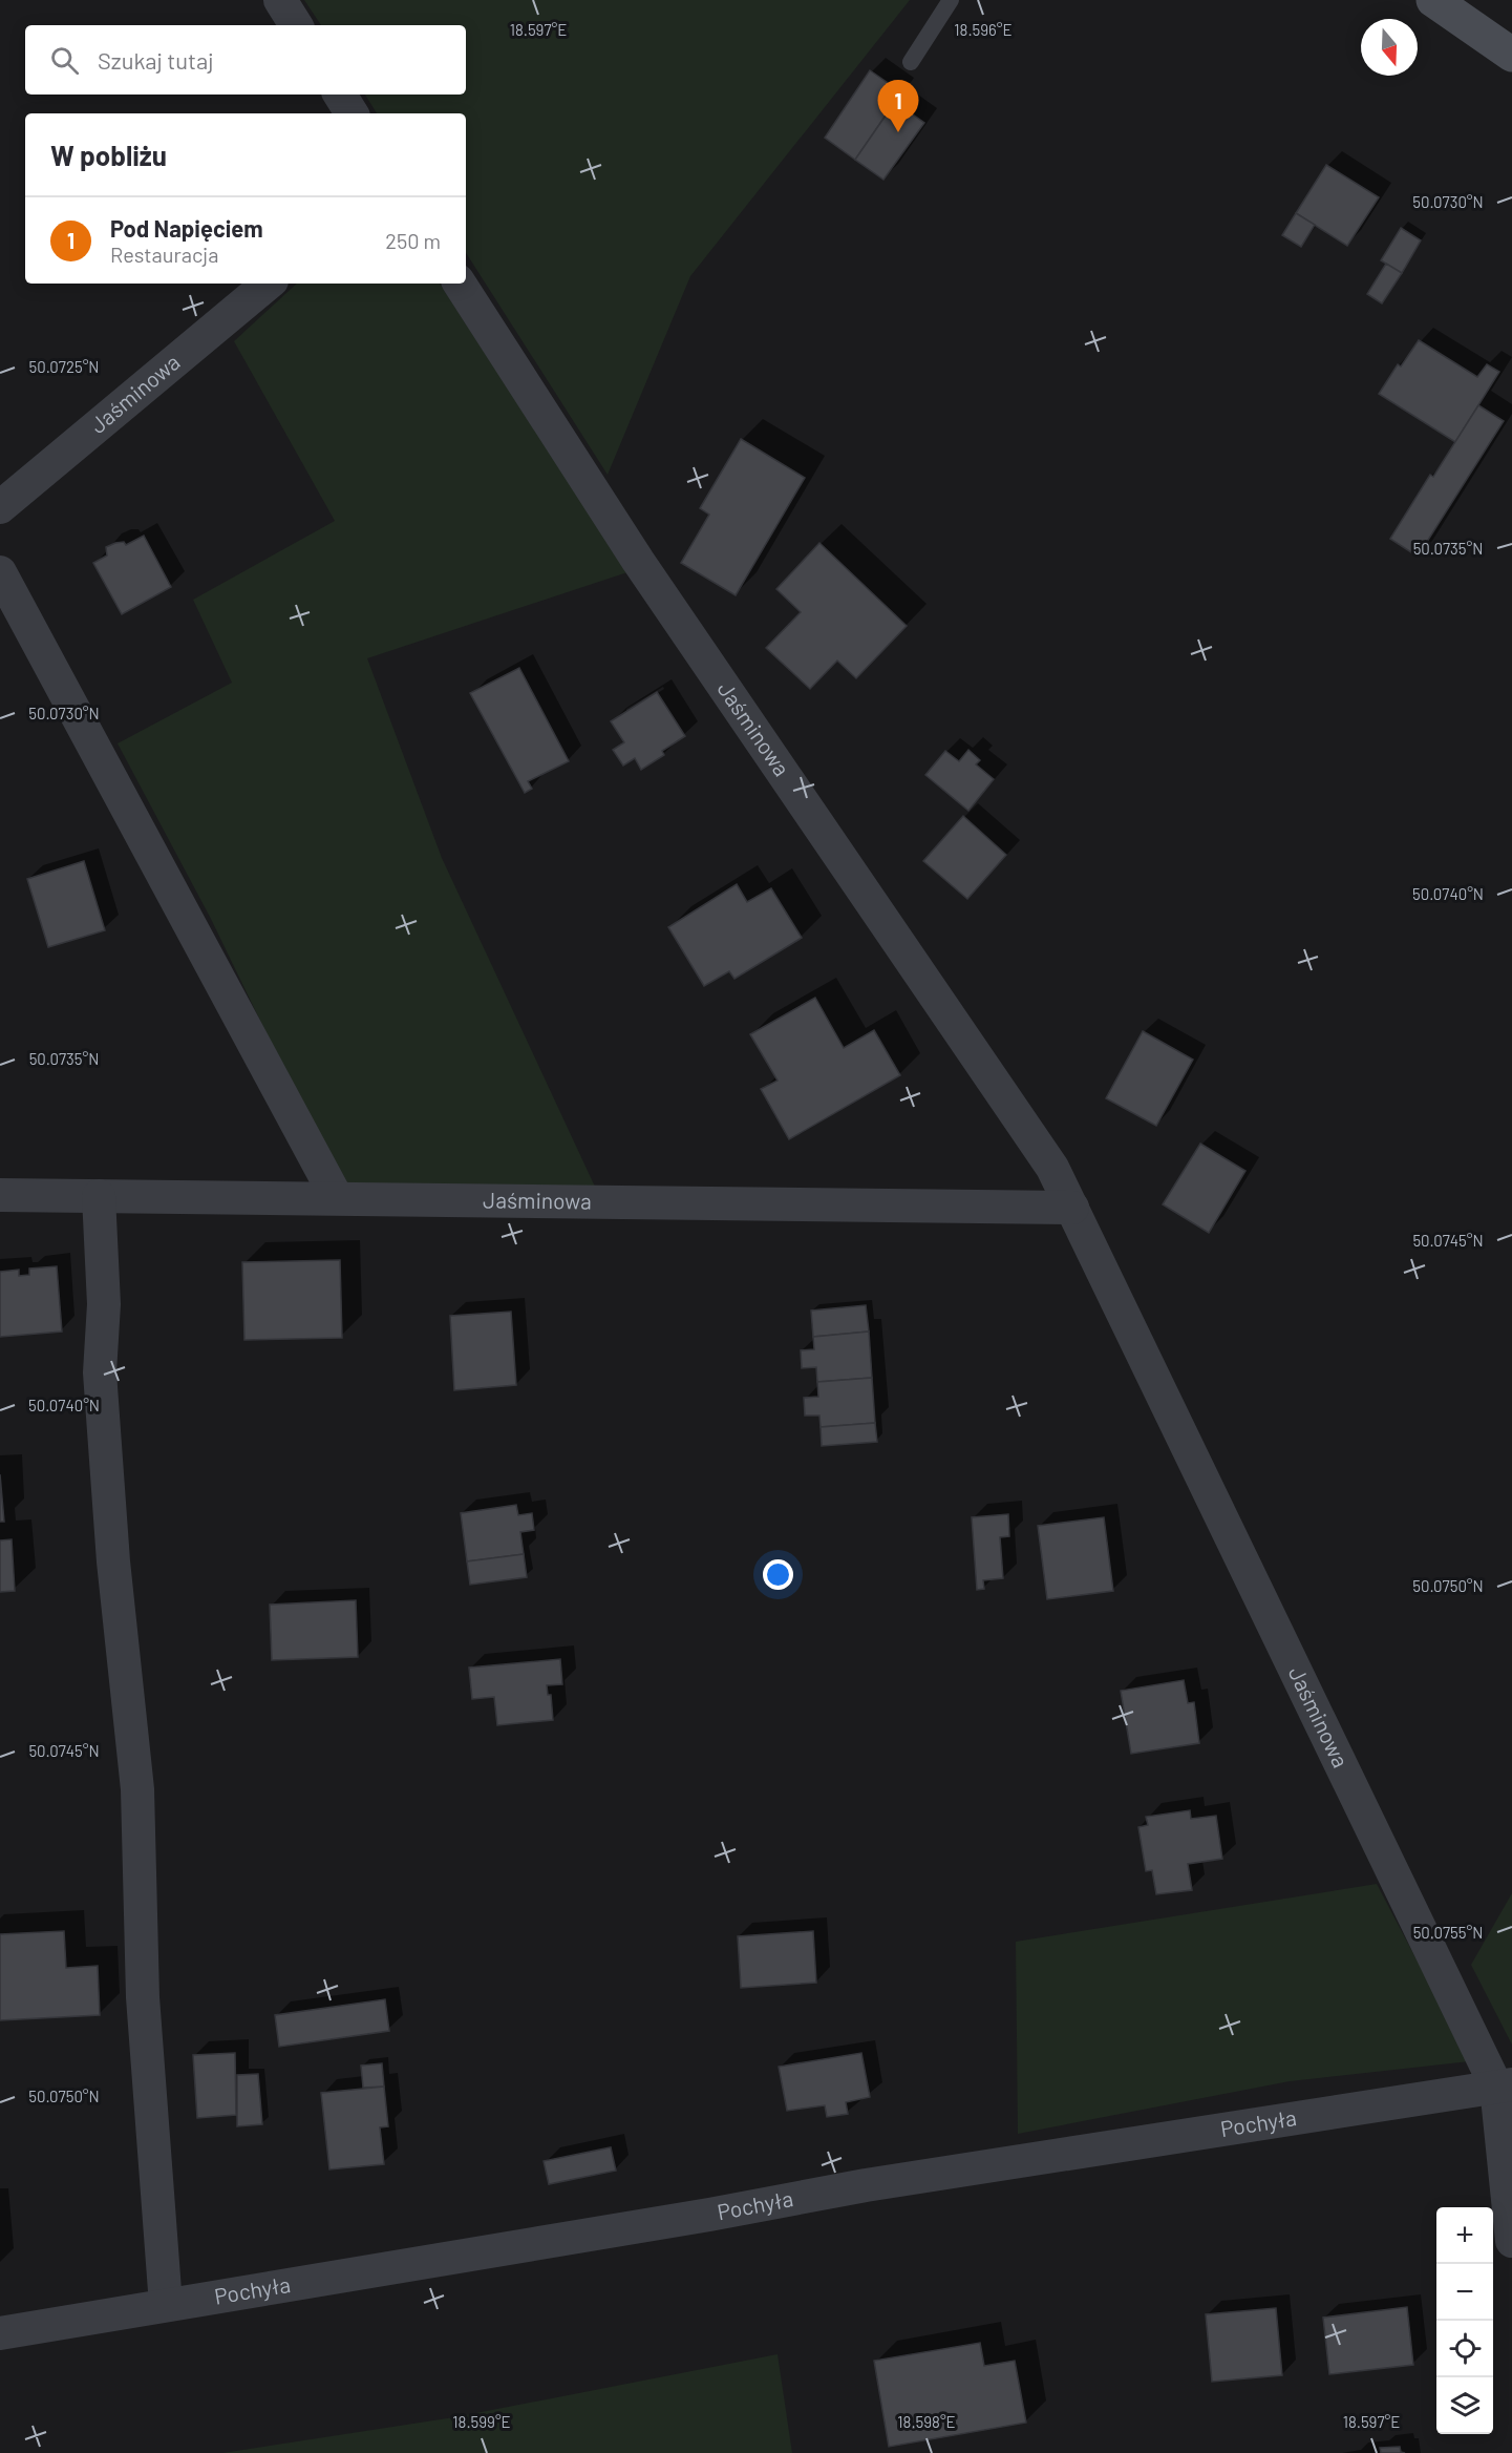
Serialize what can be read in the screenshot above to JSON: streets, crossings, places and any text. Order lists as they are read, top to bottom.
{
  "streets": {
    "street": ["Jaśminowa", "Pochyła"]
  },
  "crossings": [
    ["Jaśminowa", "Pochyła"]
  ],
  "north": "bottom",
  "page": {
    "search": "Szukaj tutaj",
    "pins": "1",
    "heading": "W pobliżu",
    "list": [
      {
        "mark": "1",
        "name": "Pod Napięciem",
        "note": "Restauracja",
        "value": "250 m"
      }
    ],
    "map_buttons": ["+", "−"]
  },
  "coordinates": [
    "18.597°E",
    "18.596°E",
    "50.0730°N",
    "50.0725°N",
    "50.0735°N",
    "50.0740°N",
    "50.0745°N",
    "50.0750°N",
    "50.0755°N",
    "18.599°E",
    "18.598°E"
  ]
}
